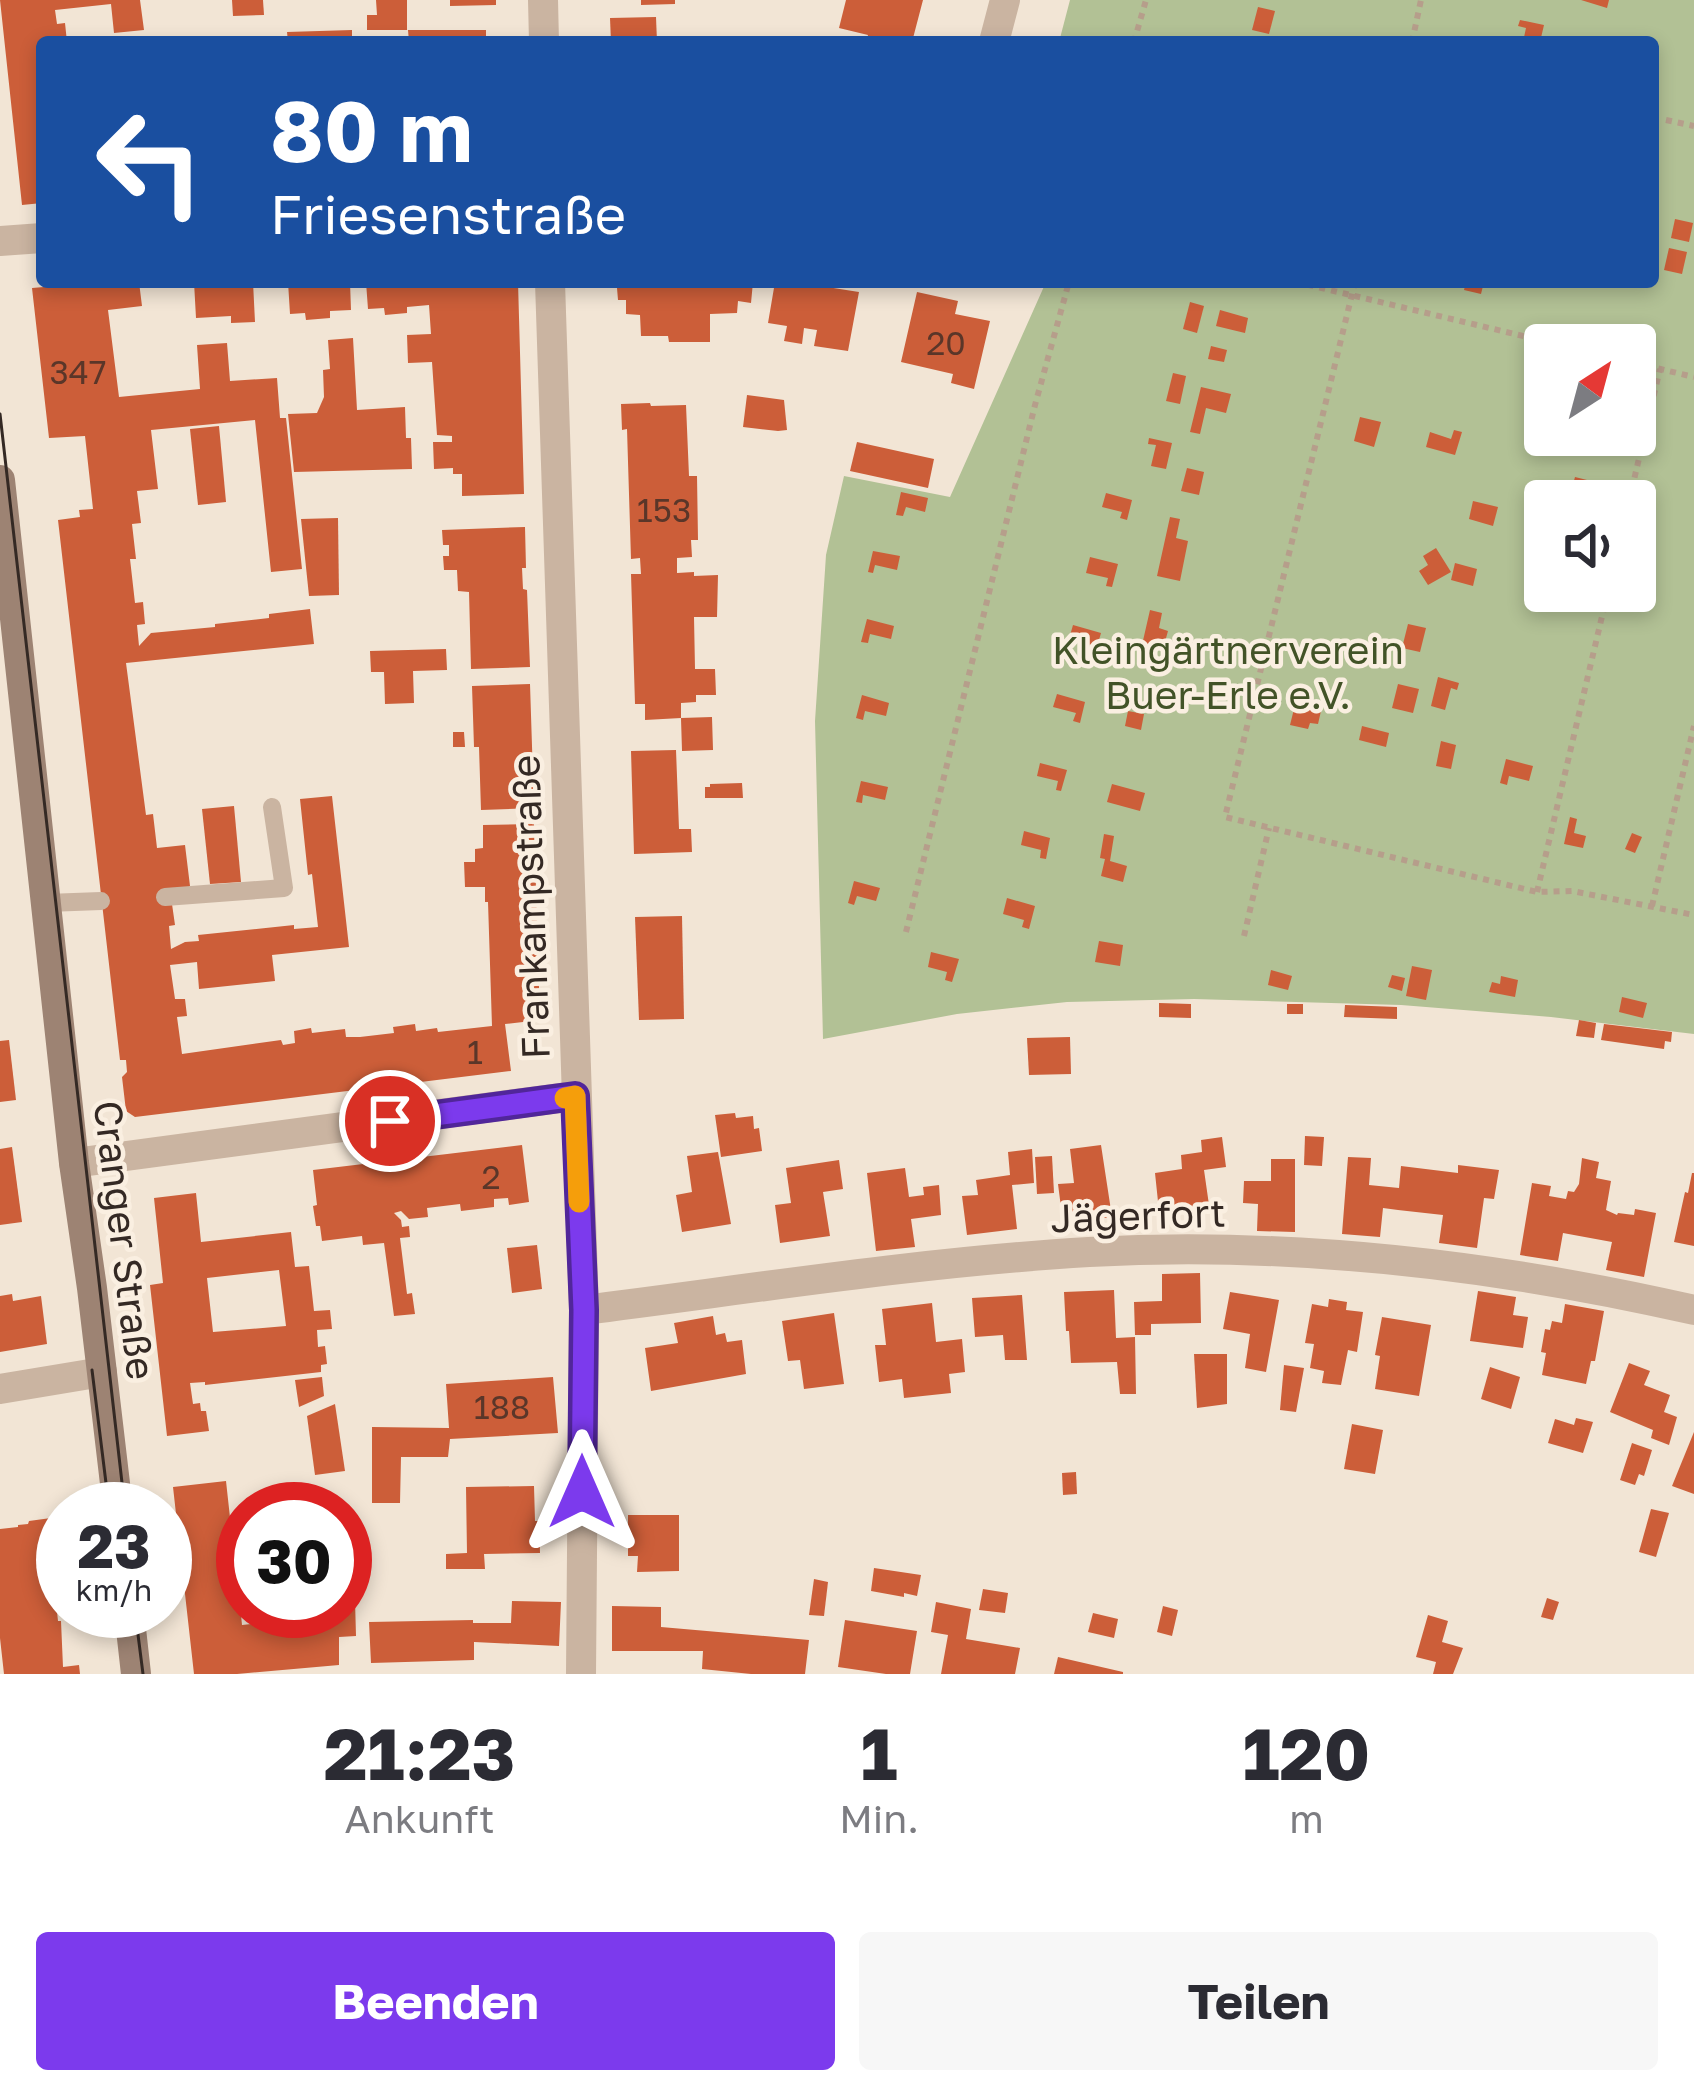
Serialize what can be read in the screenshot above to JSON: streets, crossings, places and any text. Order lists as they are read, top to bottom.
{
  "streets": {
    "main road": ["Cranger Straße"],
    "street": ["Frankampstraße", "Jägerfort"]
  },
  "crossings": [
    ["Frankampstraße", "Jägerfort"]
  ],
  "parks": ["Kleingärtnerverein Buer-Erle e.V."],
  "house_numbers": [
    "20",
    "347",
    "153",
    "1",
    "2",
    "188"
  ],
  "north": "top right",
  "page": {
    "turn": ["80 m", "Friesenstraße"],
    "speed": "23 km/h",
    "limit": "30",
    "eta": [
      "21:23",
      "Ankunft",
      "1",
      "Min.",
      "120",
      "m"
    ],
    "buttons": ["Beenden", "Teilen"]
  }
}
